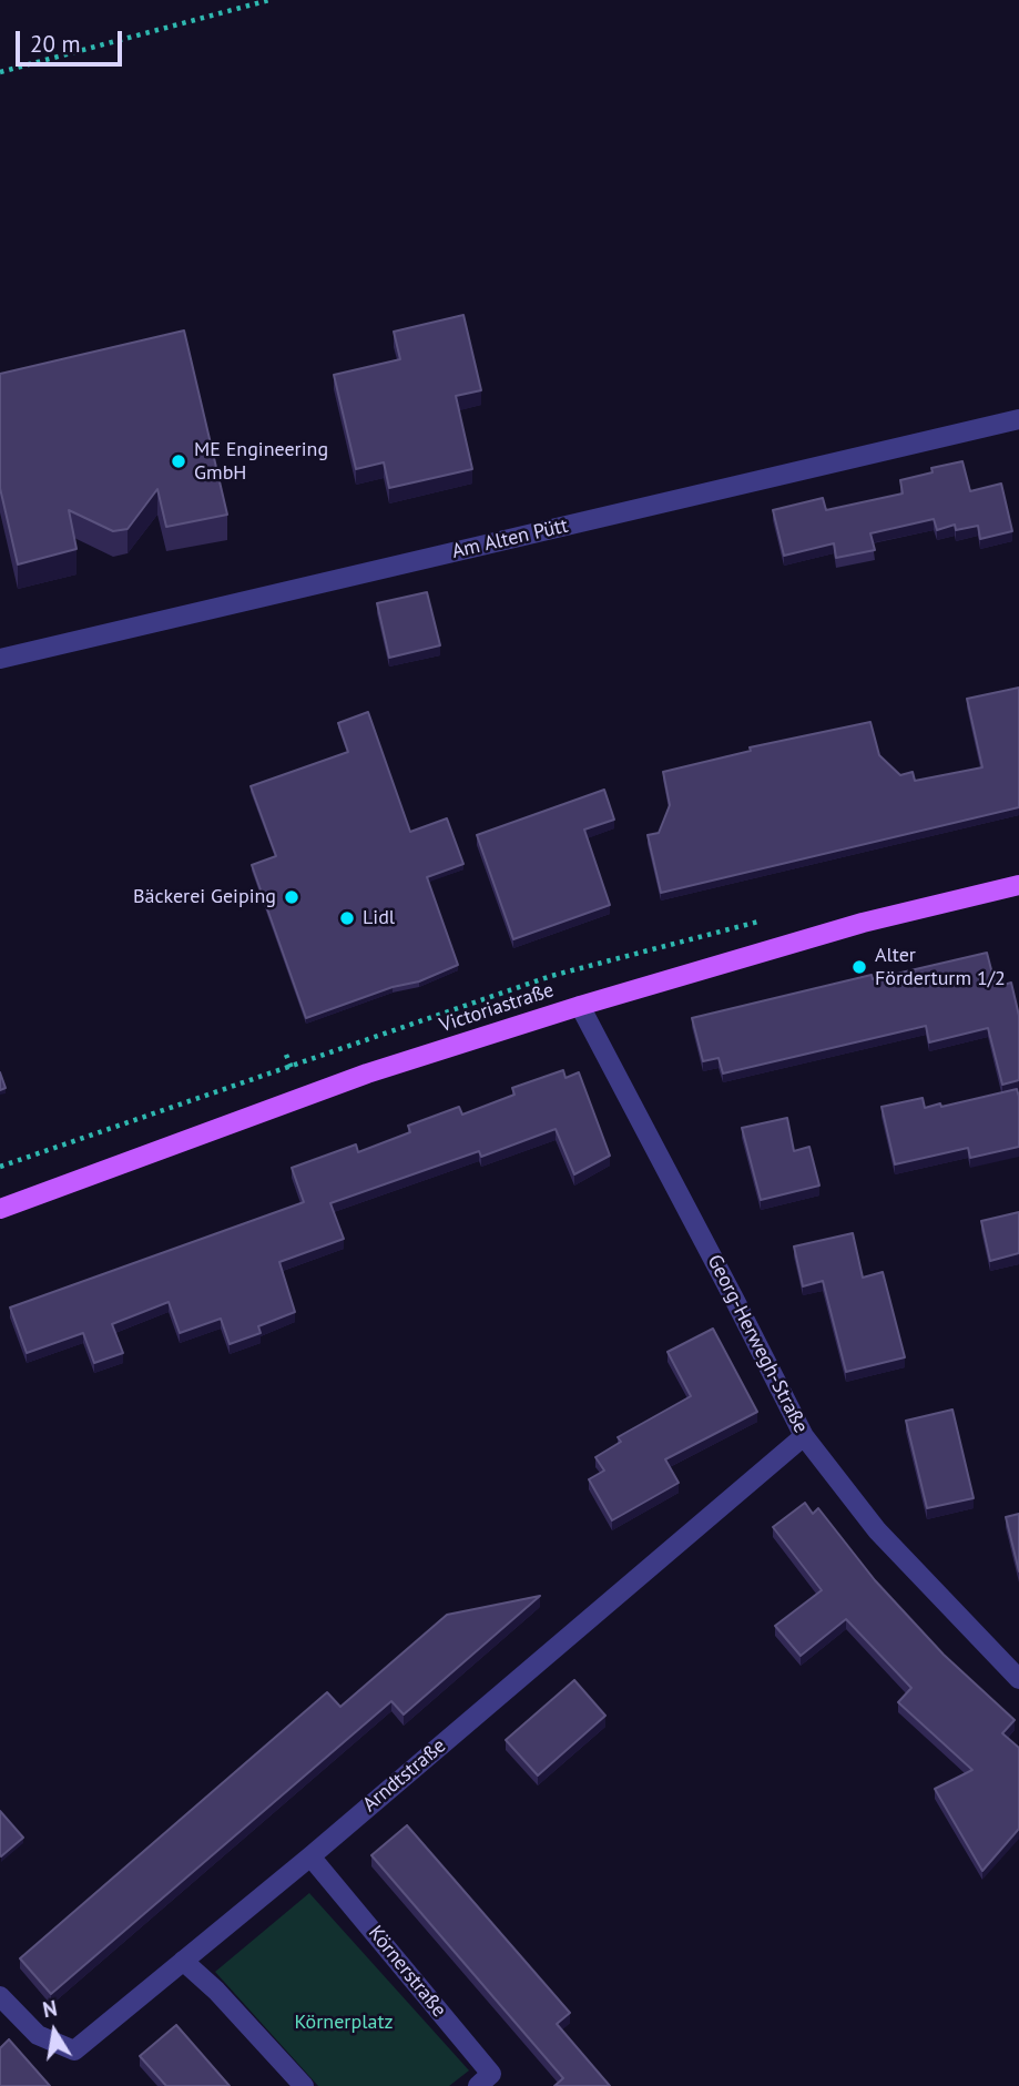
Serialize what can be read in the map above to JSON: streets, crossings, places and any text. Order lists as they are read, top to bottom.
{
  "streets": {
    "main road": ["Victoriastraße"],
    "street": [
      "Am Alten Pütt",
      "Georg-Herwegh-Straße",
      "Arndtstraße",
      "Körnerstraße"
    ]
  },
  "crossings": [
    ["Victoriastraße", "Georg-Herwegh-Straße"],
    ["Georg-Herwegh-Straße", "Arndtstraße"],
    ["Arndtstraße", "Körnerstraße"]
  ],
  "parks": ["Körnerplatz"],
  "places": [
    "ME Engineering GmbH",
    "Bäckerei Geiping",
    "Lidl",
    "Alter Förderturm 1/2"
  ],
  "scale_bar": "20 m",
  "north": "top"
}
